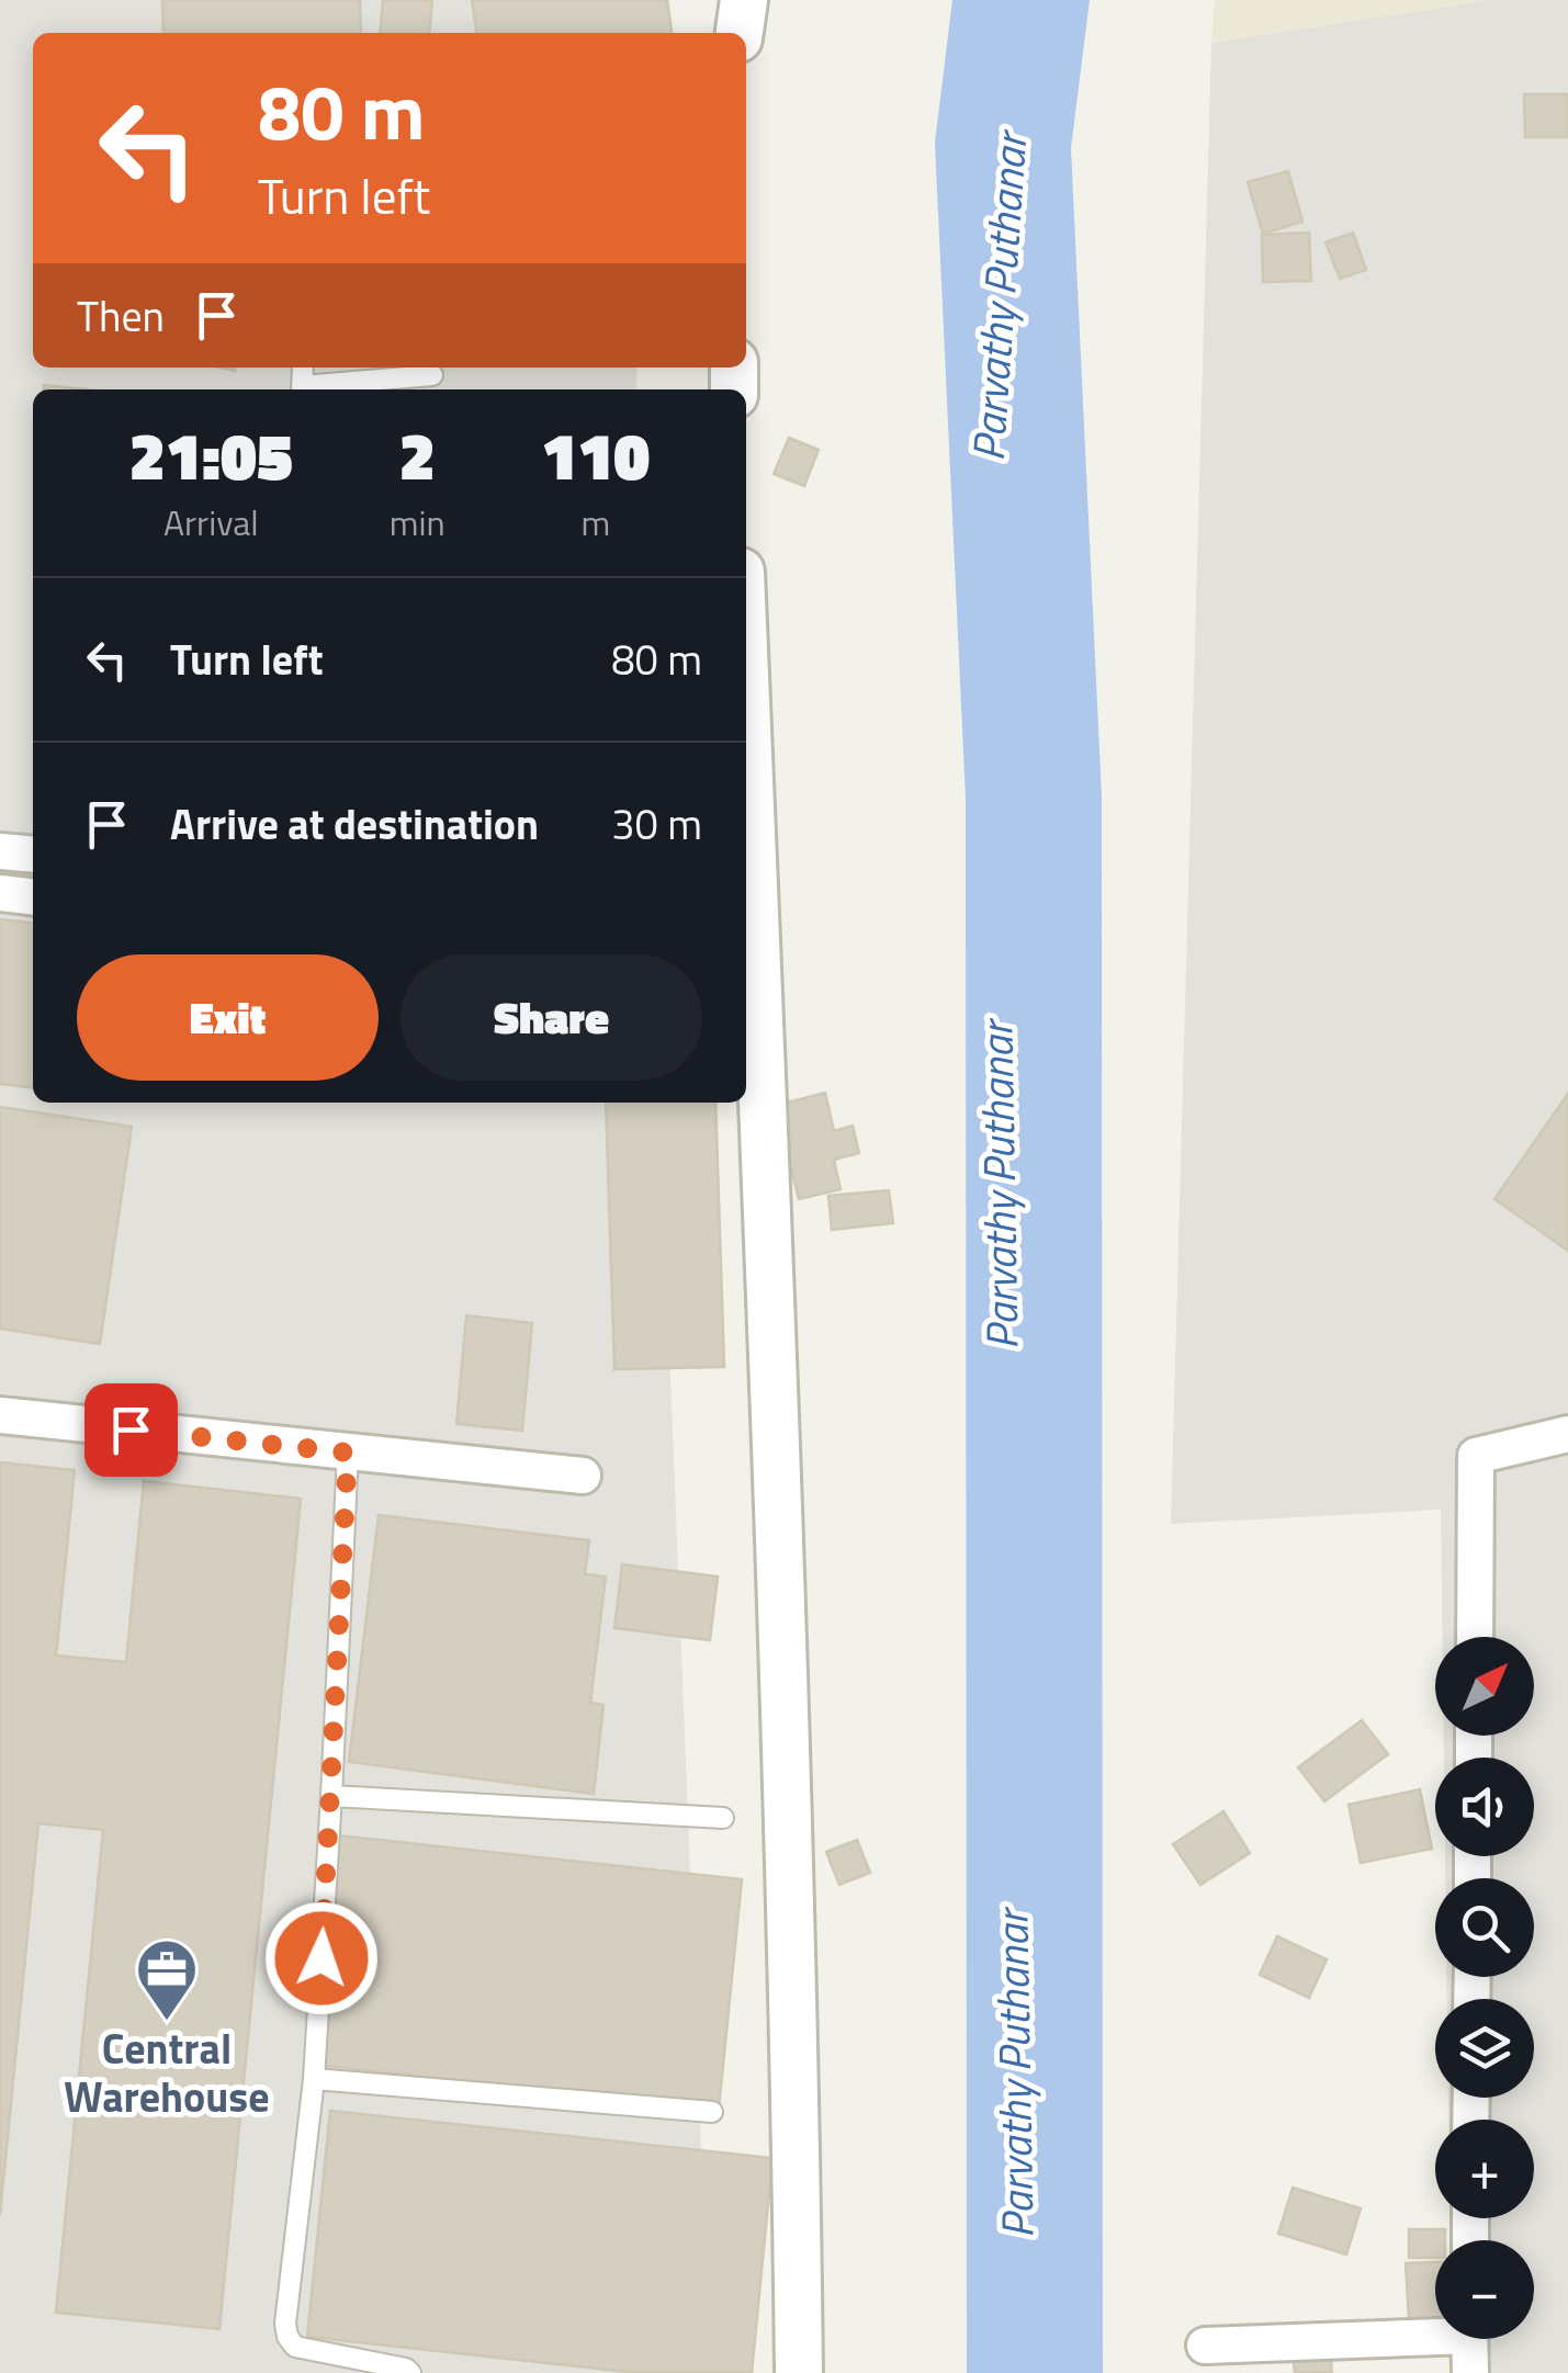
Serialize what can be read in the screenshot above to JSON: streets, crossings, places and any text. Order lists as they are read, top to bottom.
{
  "water": ["Parvathy Puthanar"],
  "places": {
    "office": ["Central Warehouse"]
  },
  "north": "top right",
  "page": {
    "turn": ["80 m", "Turn left"],
    "then": "Then",
    "eta": [
      "21:05",
      "Arrival",
      "2",
      "min",
      "110",
      "m"
    ],
    "list": [
      {
        "name": "Turn left",
        "value": "80 m"
      },
      {
        "name": "Arrive at destination",
        "value": "30 m"
      }
    ],
    "buttons": ["Exit", "Share"],
    "map_buttons": ["+", "−"]
  }
}
